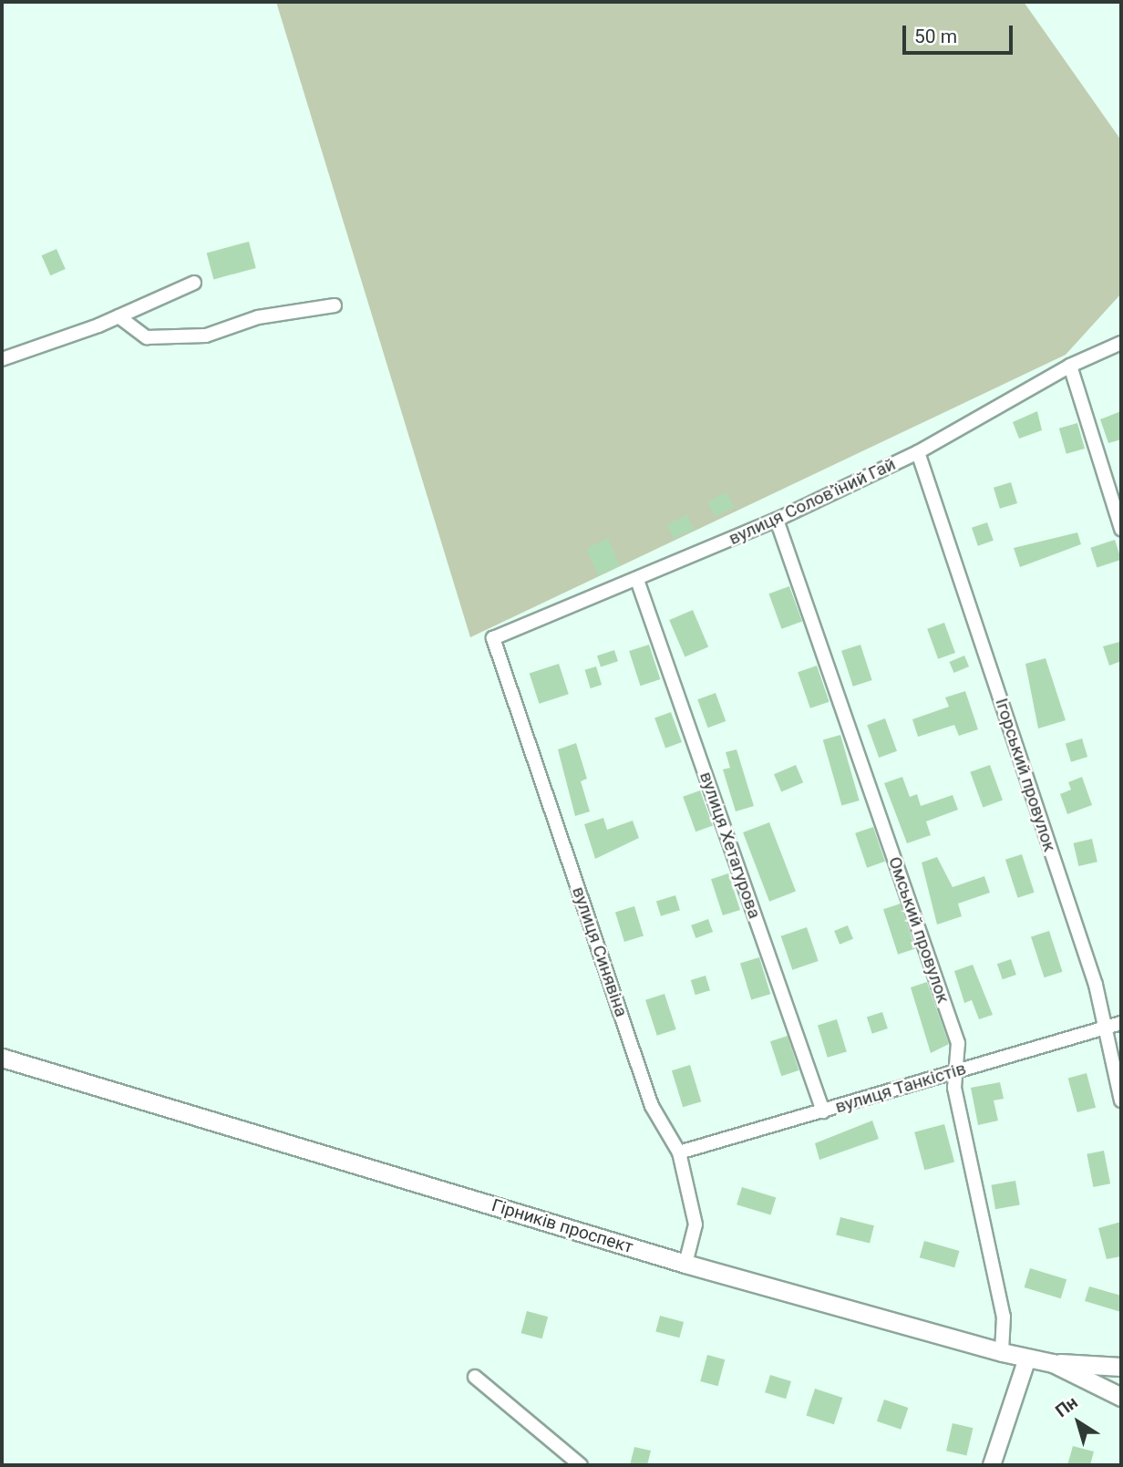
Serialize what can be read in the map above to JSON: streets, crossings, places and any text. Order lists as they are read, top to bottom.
{
  "streets": {
    "main road": ["Гірників проспект"],
    "street": [
      "вулиця Солов'їний Гай",
      "Ігорський провулок",
      "вулиця Хетагурова",
      "Омський провулок",
      "вулиця Синявіна",
      "вулиця Танкістів"
    ]
  },
  "crossings": [
    ["вулиця Солов'їний Гай", "Ігорський провулок"],
    ["вулиця Солов'їний Гай", "вулиця Хетагурова"],
    ["вулиця Солов'їний Гай", "Омський провулок"],
    ["вулиця Солов'їний Гай", "вулиця Синявіна"],
    ["Ігорський провулок", "вулиця Танкістів"],
    ["вулиця Хетагурова", "вулиця Танкістів"],
    ["Омський провулок", "вулиця Танкістів"],
    ["Омський провулок", "Гірників проспект"],
    ["вулиця Синявіна", "вулиця Танкістів"],
    ["вулиця Синявіна", "Гірників проспект"]
  ],
  "scale_bar": "50 m",
  "north": "top left"
}
